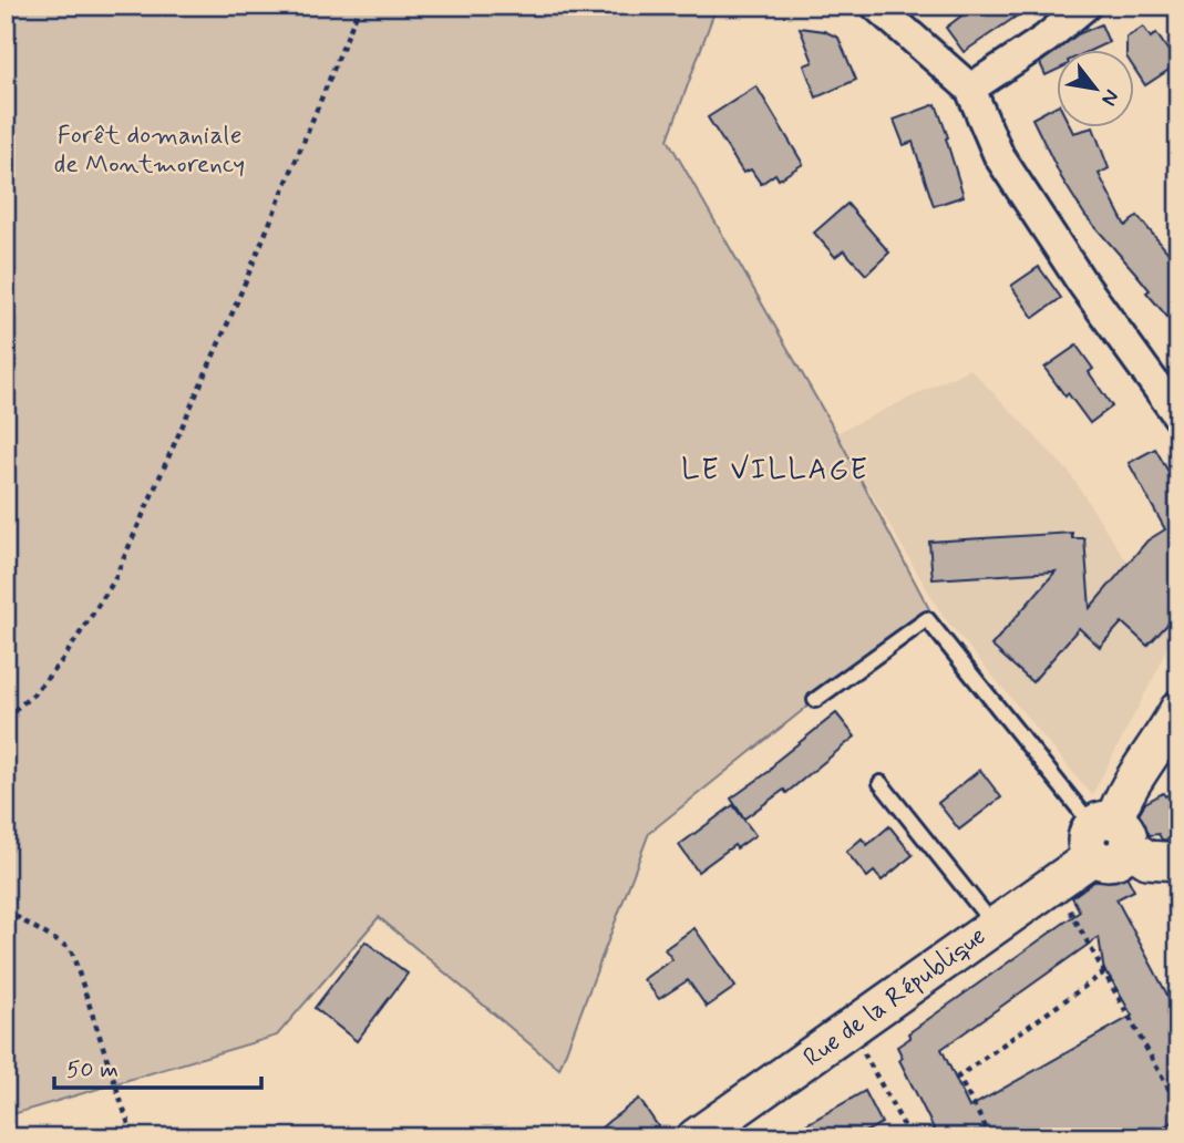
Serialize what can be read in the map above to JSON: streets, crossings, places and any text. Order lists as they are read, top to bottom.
{
  "streets": {
    "street": ["Rue de la République"]
  },
  "districts": ["LE VILLAGE"],
  "parks": ["Forêt domaniale de Montmorency"],
  "scale_bar": "50 m",
  "north": "bottom right"
}
